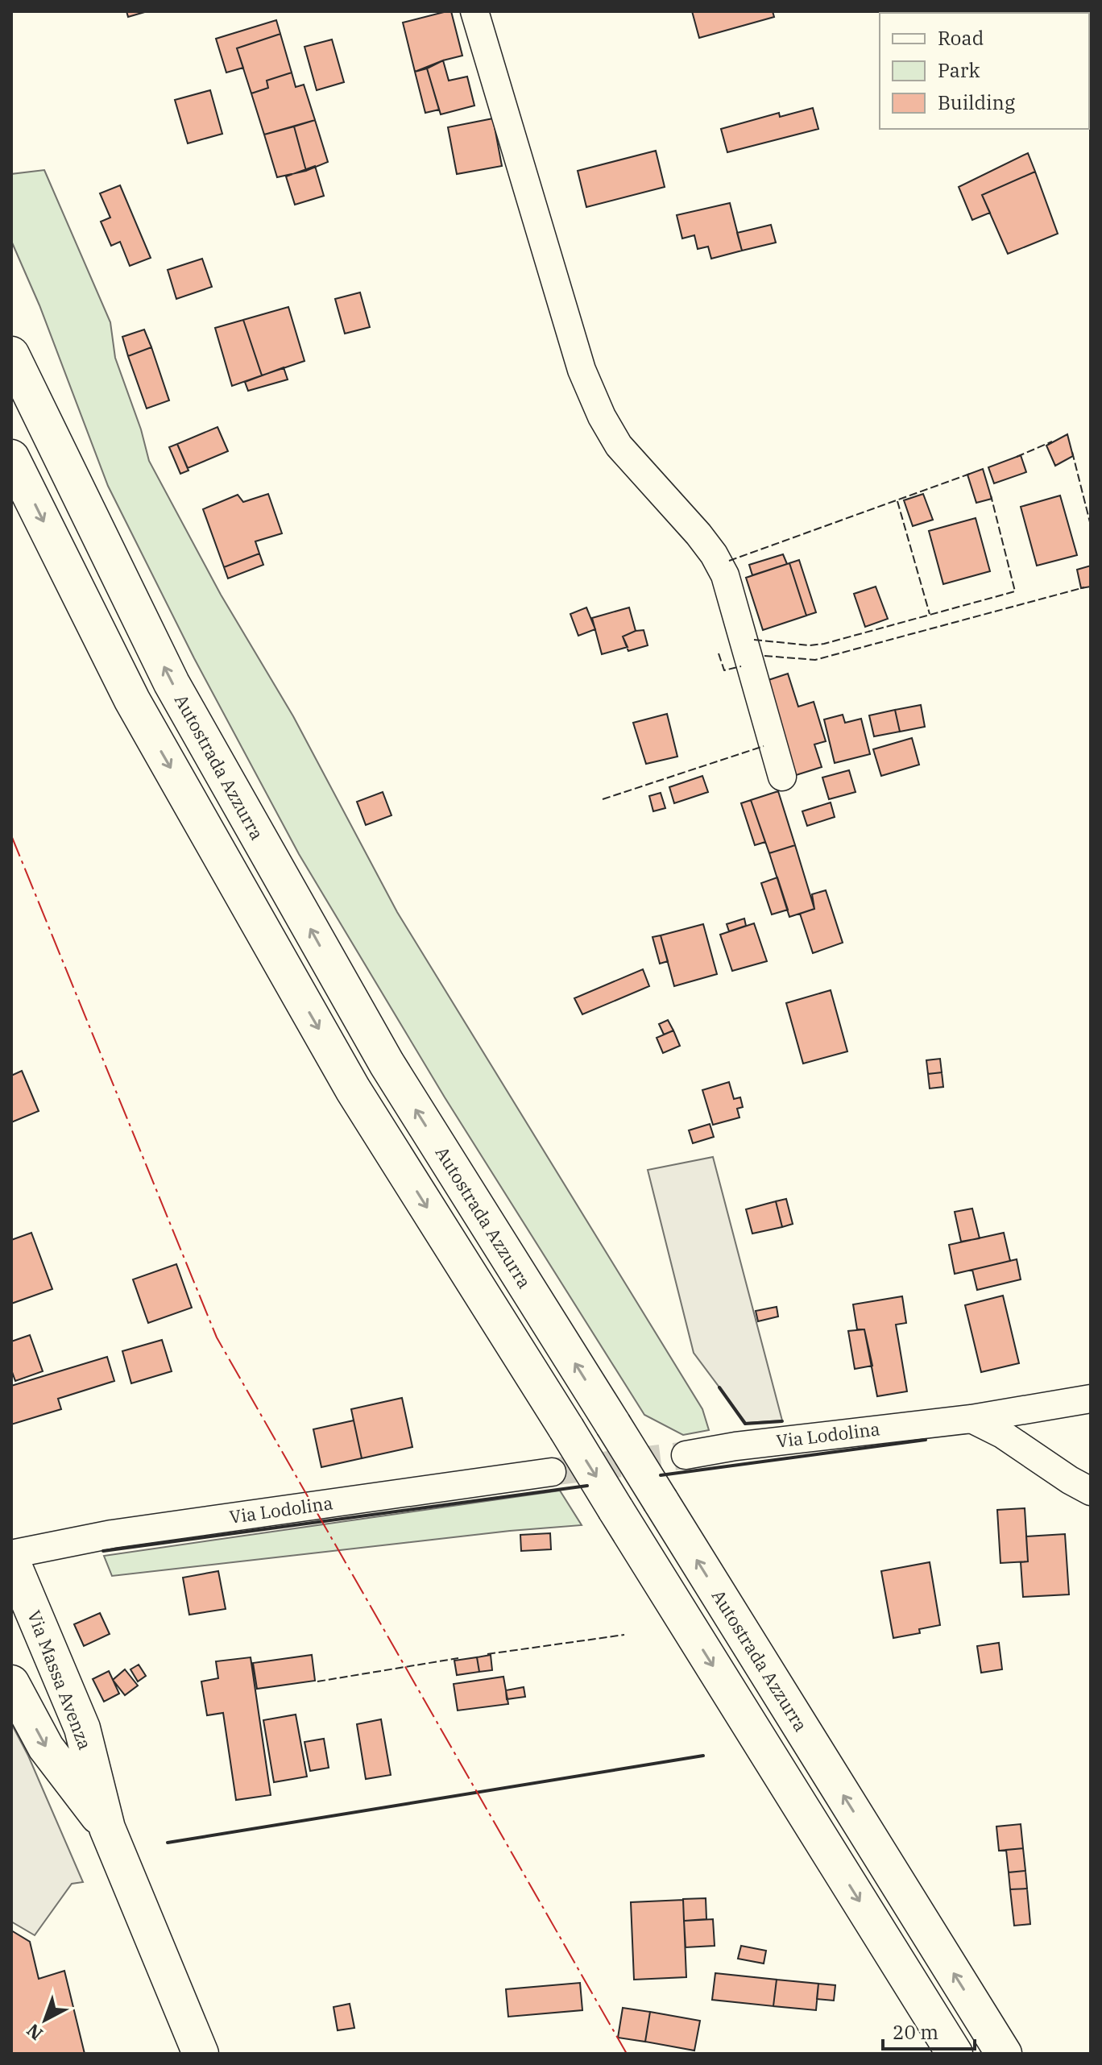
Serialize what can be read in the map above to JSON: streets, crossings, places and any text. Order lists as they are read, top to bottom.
{
  "streets": {
    "main road": ["Autostrada Azzurra", "Via Massa Avenza"],
    "street": ["Via Lodolina"]
  },
  "crossings": [
    ["Via Lodolina", "Via Massa Avenza"]
  ],
  "legend": ["Road", "Park", "Building"],
  "scale_bar": "20 m",
  "north": "bottom left"
}
